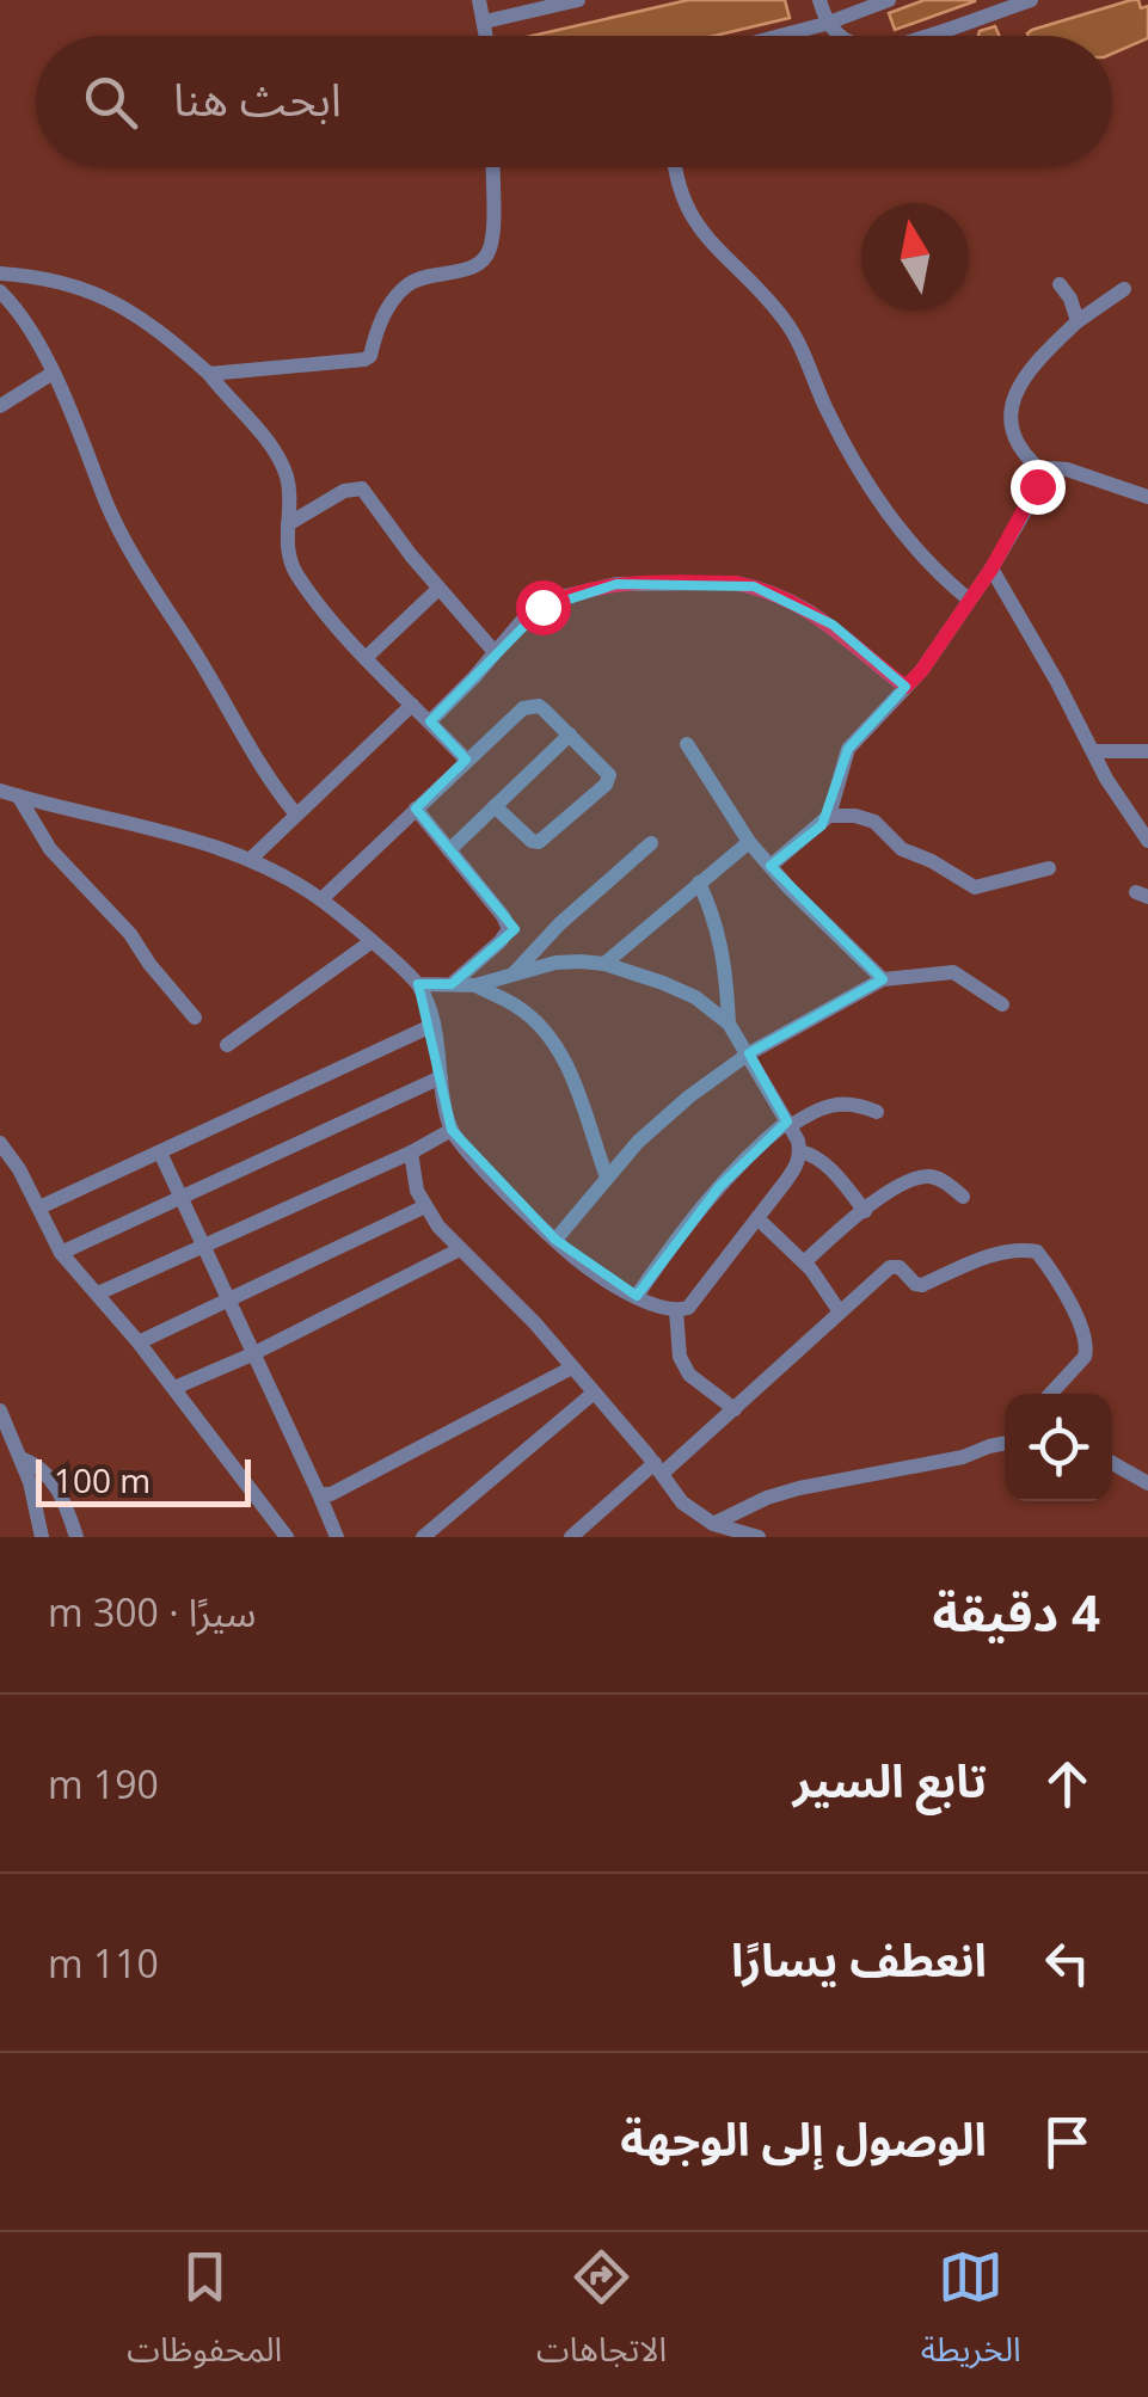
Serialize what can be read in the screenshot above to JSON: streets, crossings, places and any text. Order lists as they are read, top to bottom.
{
  "scale_bar": "100 m",
  "north": "top",
  "page": {
    "search": "ابحث هنا",
    "scale": "100 m",
    "heading": ["4 دقيقة", "سيرًا · 300 m"],
    "list": [
      ["تابع السير", "190 m"],
      ["انعطف يسارًا", "110 m"],
      "الوصول إلى الوجهة"
    ],
    "nav": ["الخريطة", "الاتجاهات", "المحفوظات"]
  }
}
